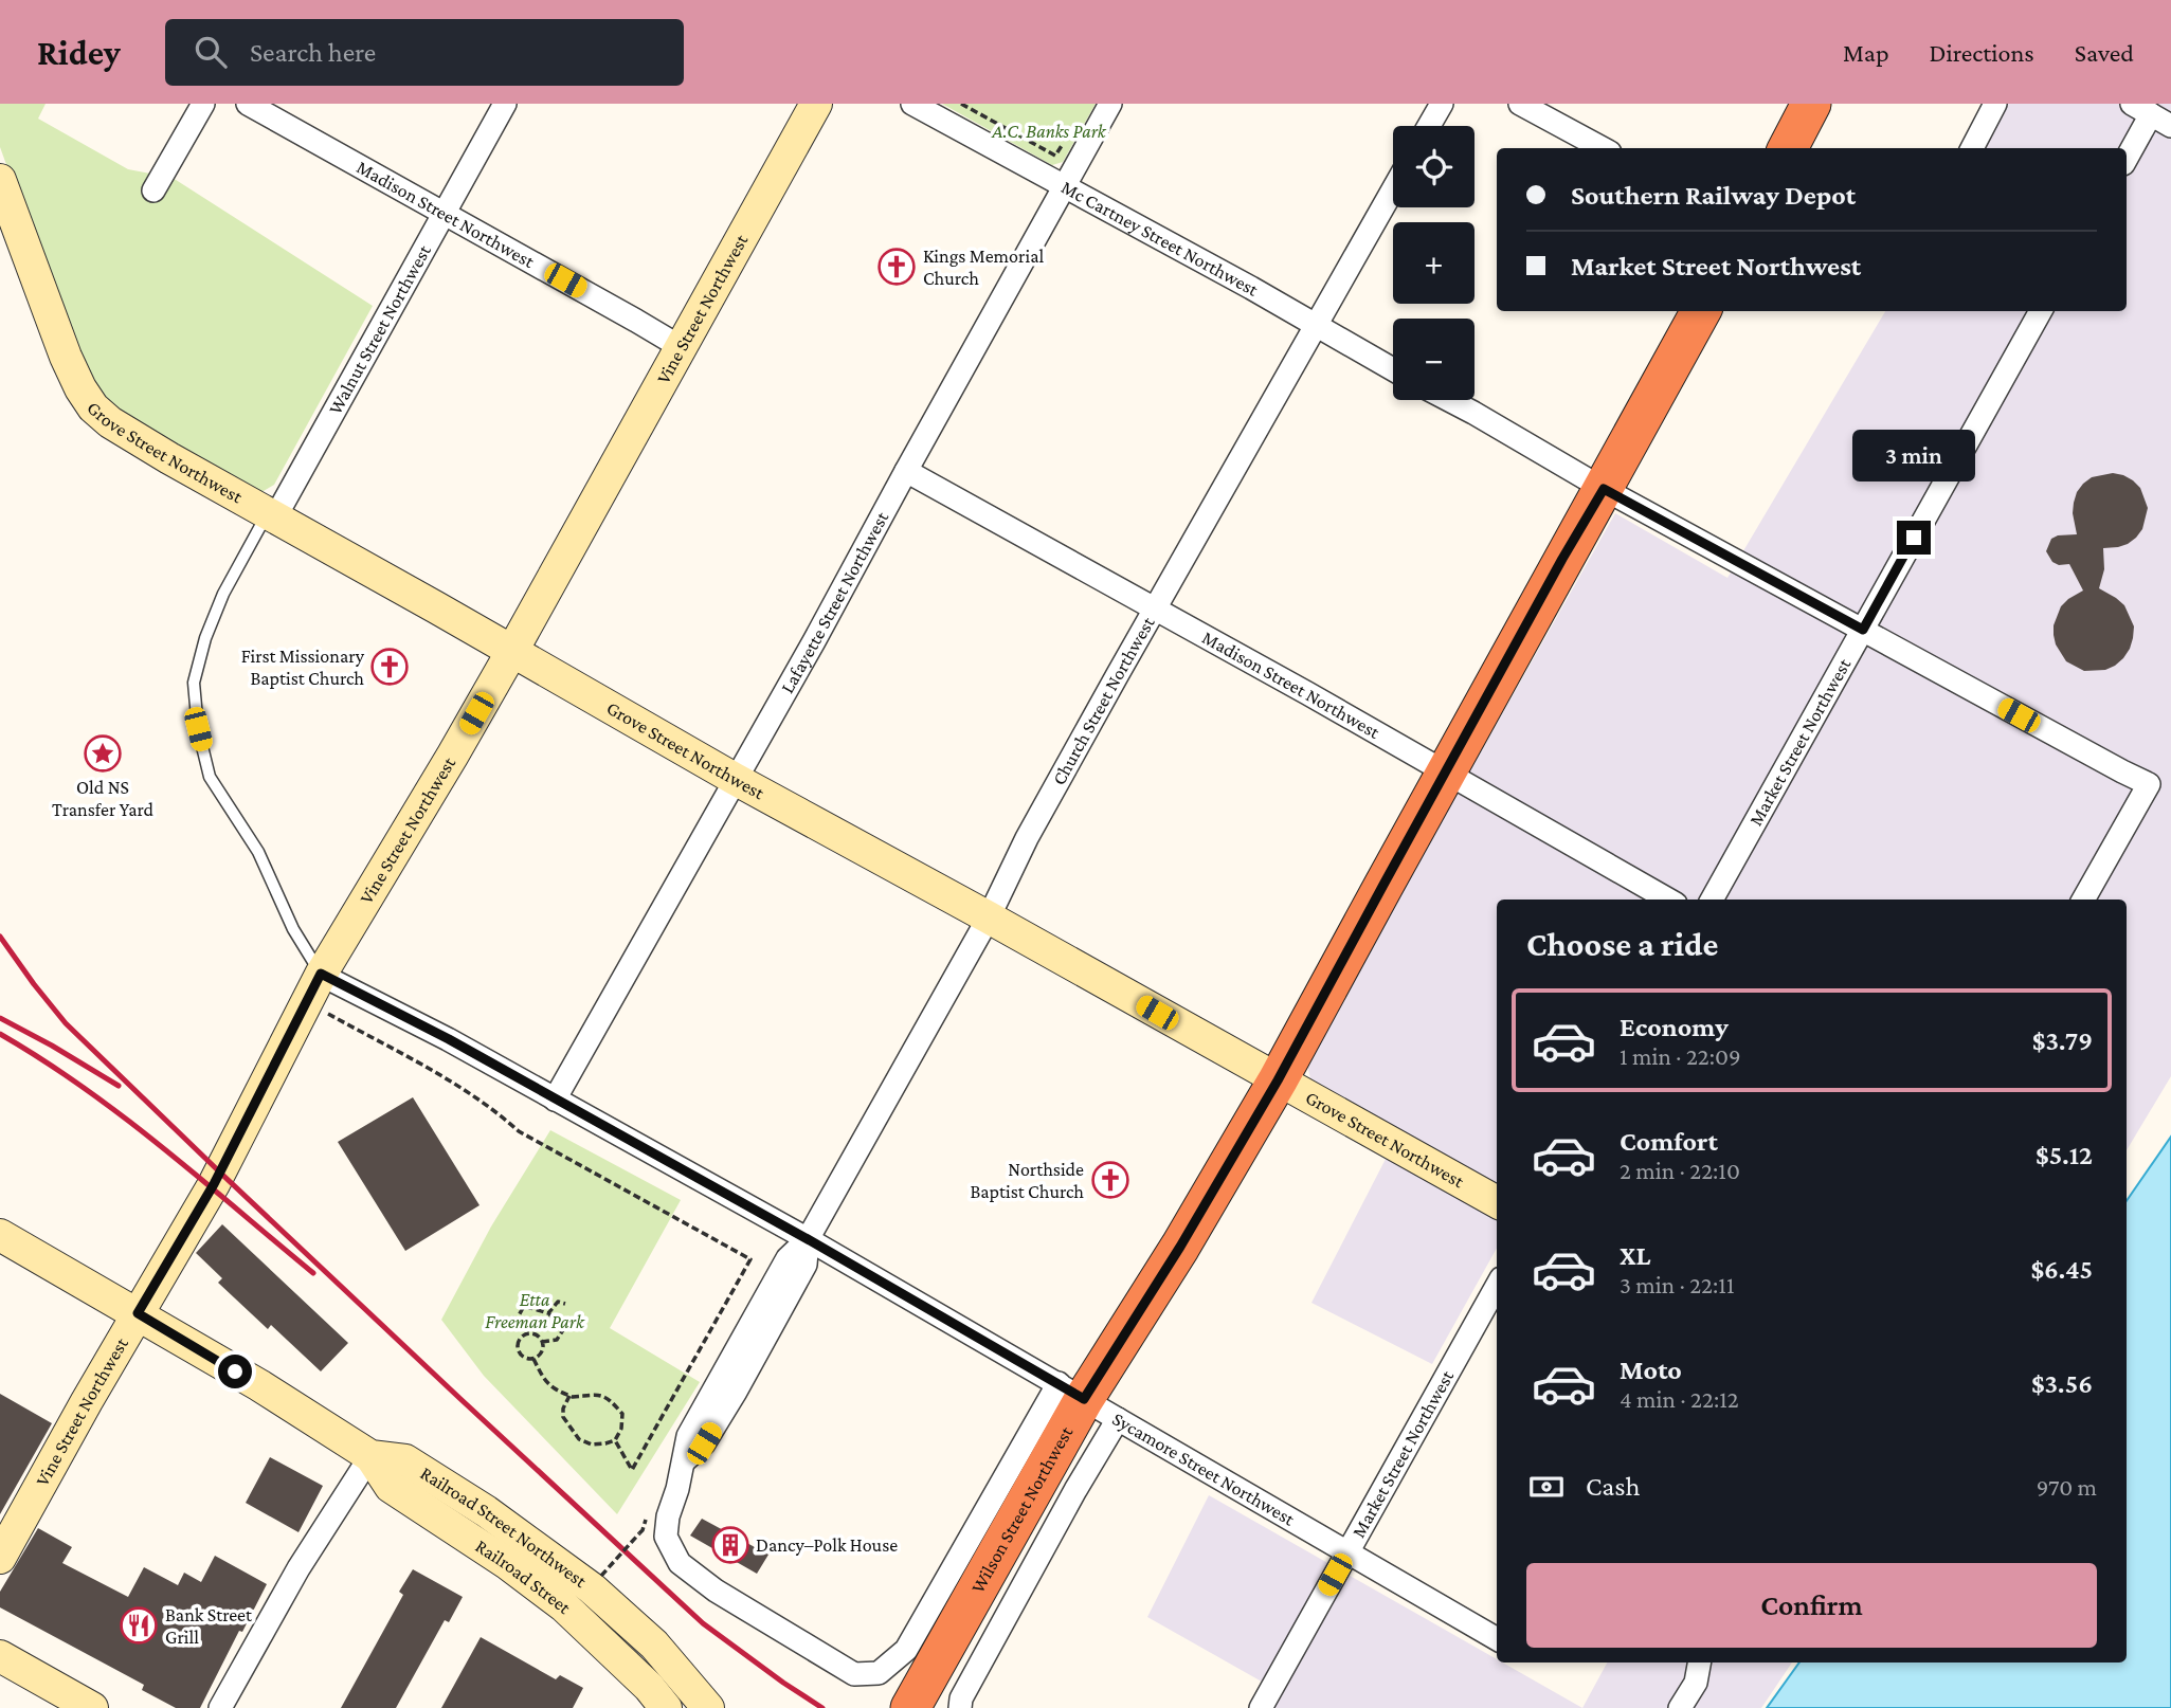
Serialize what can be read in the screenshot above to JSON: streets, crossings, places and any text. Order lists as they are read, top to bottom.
{
  "streets": {
    "highway": ["Wilson Street Northwest"],
    "street": [
      "Madison Street Northwest",
      "Mc Cartney Street Northwest",
      "Vine Street Northwest",
      "Walnut Street Northwest",
      "Grove Street Northwest",
      "Lafayette Street Northwest",
      "Church Street Northwest",
      "Market Street Northwest",
      "Sycamore Street Northwest",
      "Railroad Street Northwest",
      "Railroad Street"
    ]
  },
  "crossings": [
    ["Madison Street Northwest", "Vine Street Northwest"],
    ["Madison Street Northwest", "Walnut Street Northwest"],
    ["Madison Street Northwest", "Lafayette Street Northwest"],
    ["Madison Street Northwest", "Church Street Northwest"],
    ["Madison Street Northwest", "Wilson Street Northwest"],
    ["Mc Cartney Street Northwest", "Lafayette Street Northwest"],
    ["Mc Cartney Street Northwest", "Church Street Northwest"],
    ["Vine Street Northwest", "Grove Street Northwest"],
    ["Vine Street Northwest", "Sycamore Street Northwest"],
    ["Vine Street Northwest", "Railroad Street Northwest"],
    ["Walnut Street Northwest", "Grove Street Northwest"],
    ["Grove Street Northwest", "Lafayette Street Northwest"],
    ["Grove Street Northwest", "Church Street Northwest"],
    ["Grove Street Northwest", "Wilson Street Northwest"],
    ["Lafayette Street Northwest", "Sycamore Street Northwest"],
    ["Church Street Northwest", "Sycamore Street Northwest"],
    ["Church Street Northwest", "Wilson Street Northwest"],
    ["Market Street Northwest", "Sycamore Street Northwest"],
    ["Sycamore Street Northwest", "Wilson Street Northwest"],
    ["Railroad Street Northwest", "Railroad Street"]
  ],
  "parks": ["A.C. Banks Park", "Etta Freeman Park"],
  "places": {
    "church": ["Kings Memorial Church", "First Missionary Baptist Church", "Northside Baptist Church"],
    "place": ["Old NS Transfer Yard"],
    "building": ["Dancy–Polk House"],
    "restaurant": ["Bank Street Grill"]
  },
  "page": {
    "header": "Ridey",
    "search": "Search here",
    "nav": ["Map", "Directions", "Saved"],
    "map_buttons": ["+", "−"],
    "banner": ["Southern Railway Depot", "Market Street Northwest"],
    "bubble": "3 min",
    "heading": "Choose a ride",
    "list": [
      {
        "name": "Economy",
        "note": "1 min · 22:09",
        "value": "$3.79"
      },
      {
        "name": "Comfort",
        "note": "2 min · 22:10",
        "value": "$5.12"
      },
      {
        "name": "XL",
        "note": "3 min · 22:11",
        "value": "$6.45"
      },
      {
        "name": "Moto",
        "note": "4 min · 22:12",
        "value": "$3.56"
      }
    ],
    "pay": ["Cash", "970 m"],
    "buttons": "Confirm"
  }
}
